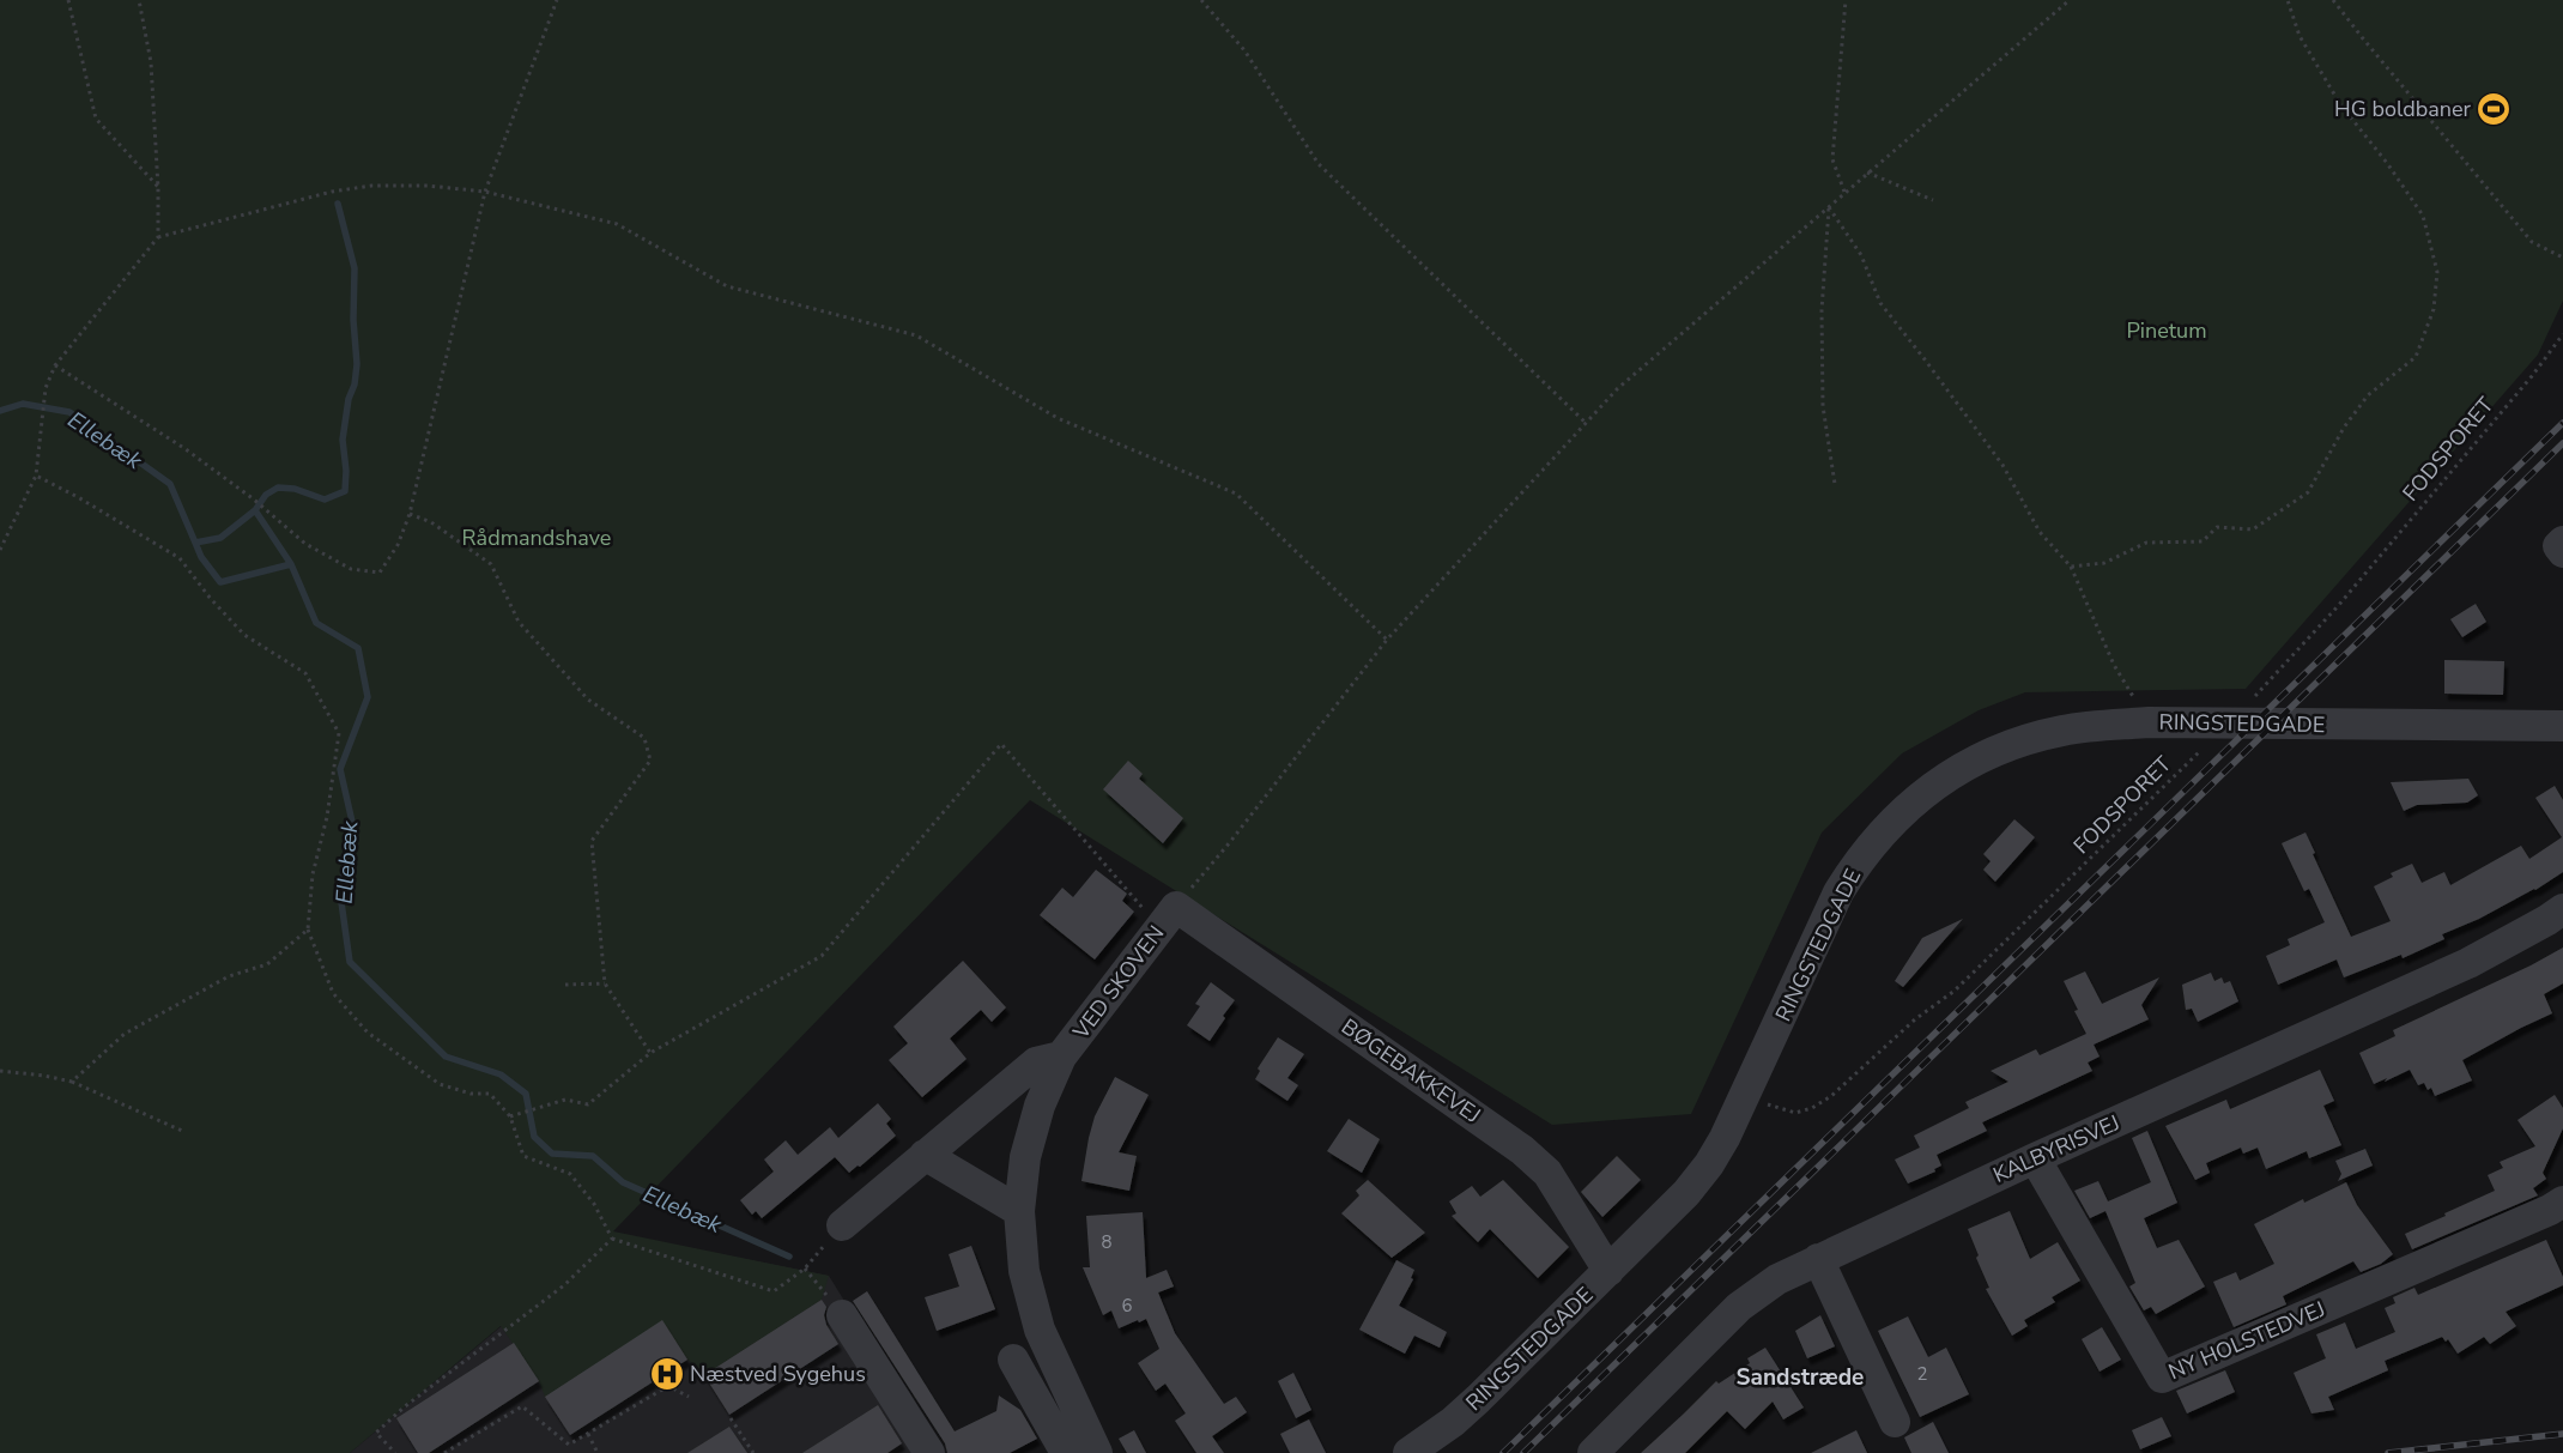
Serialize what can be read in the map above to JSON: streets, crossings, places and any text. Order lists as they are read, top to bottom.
{
  "streets": {
    "street": [
      "RINGSTEDGADE",
      "VED SKOVEN",
      "BØGEBAKKEVEJ",
      "KALBYRISVEJ",
      "NY HOLSTEDVEJ"
    ],
    "path": ["FODSPORET"]
  },
  "crossings": [
    ["FODSPORET", "RINGSTEDGADE"],
    ["RINGSTEDGADE", "BØGEBAKKEVEJ"],
    ["VED SKOVEN", "BØGEBAKKEVEJ"],
    ["KALBYRISVEJ", "NY HOLSTEDVEJ"]
  ],
  "districts": ["Sandstræde"],
  "water": ["Ellebæk"],
  "parks": ["Pinetum", "Rådmandshave"],
  "places": {
    "sports": ["HG boldbaner"],
    "hospital": ["Næstved Sygehus"]
  },
  "house_numbers": ["8", "6", "2"]
}
